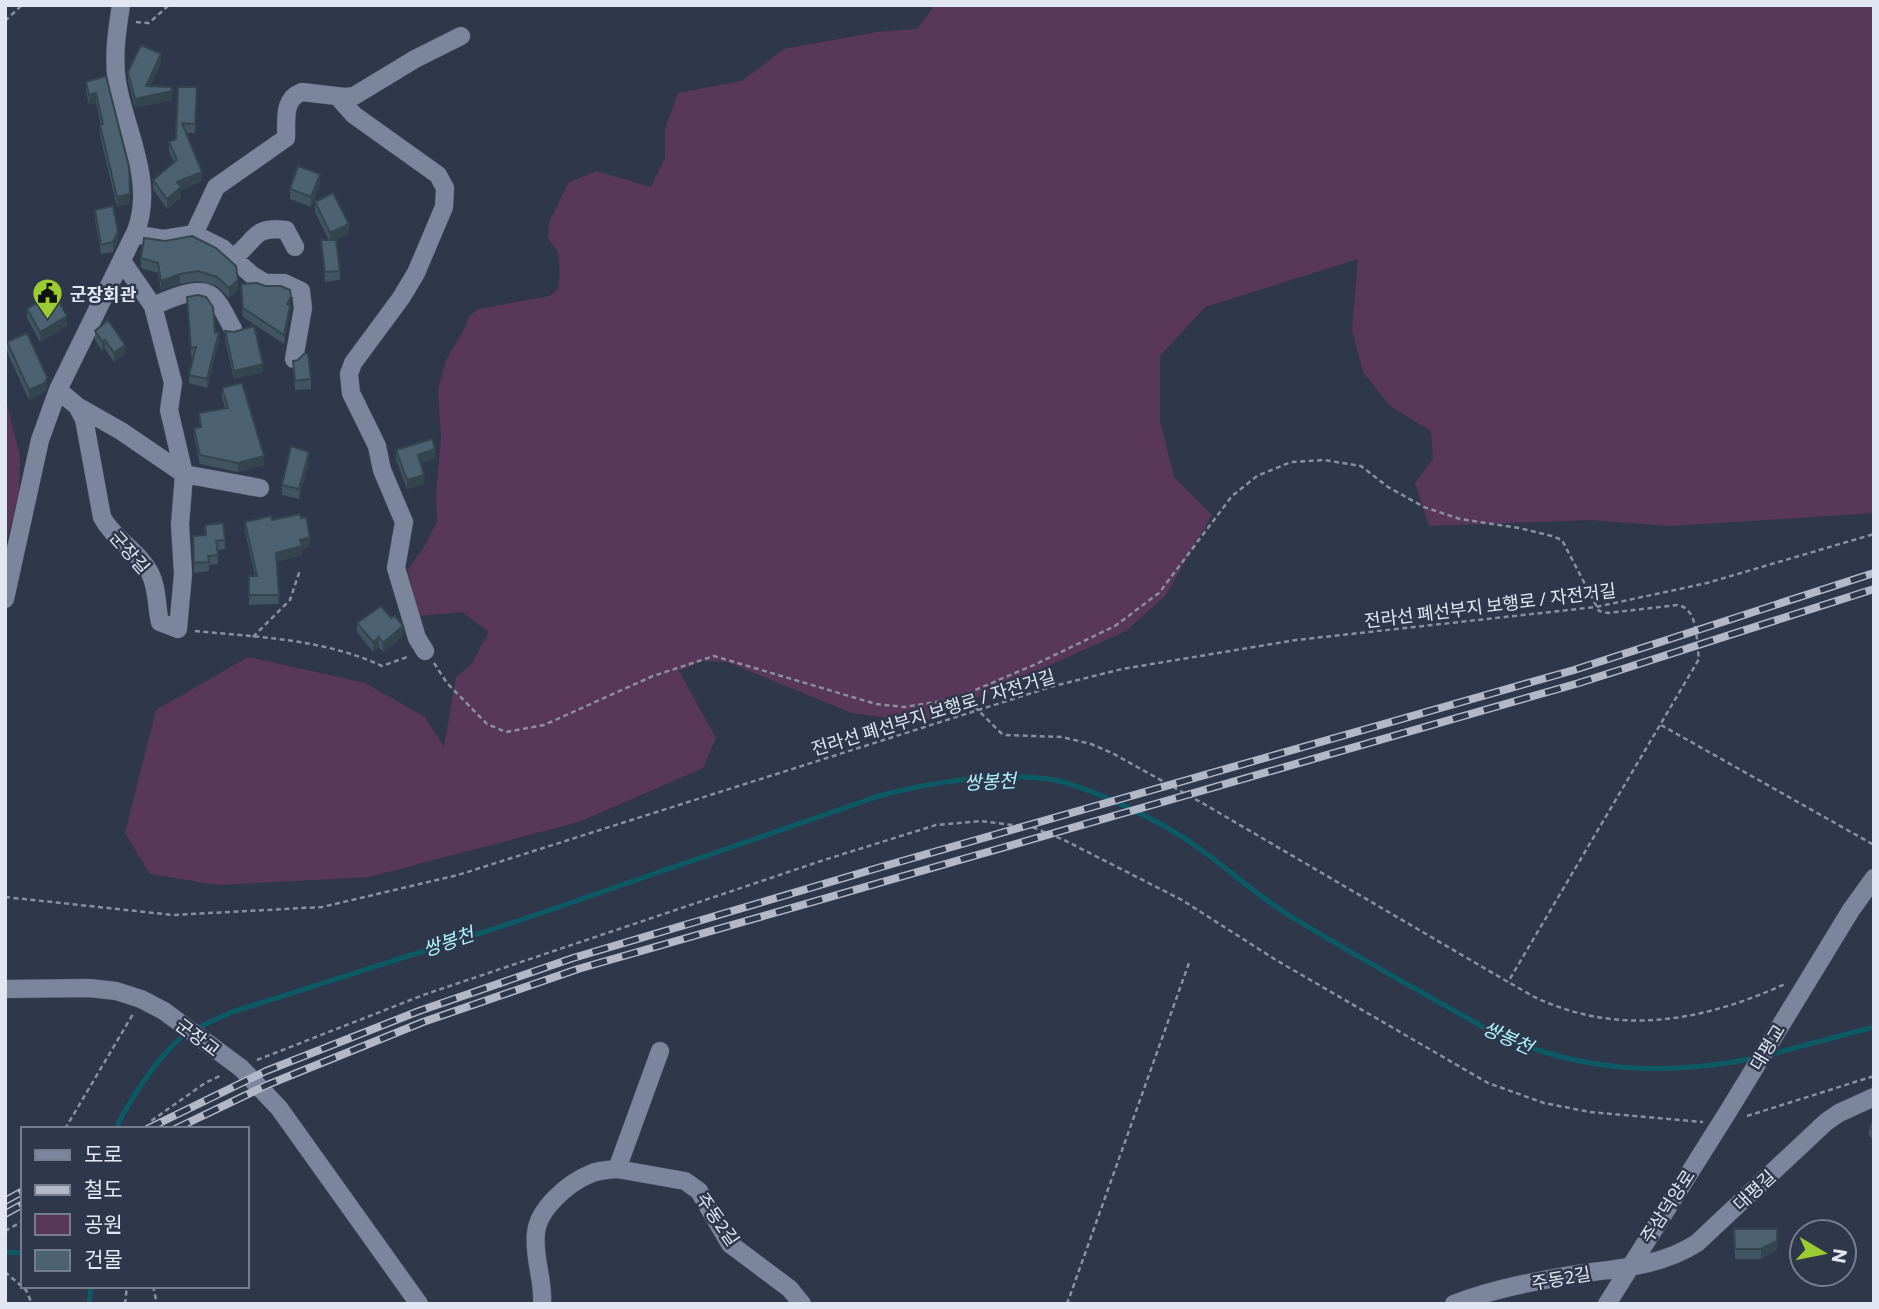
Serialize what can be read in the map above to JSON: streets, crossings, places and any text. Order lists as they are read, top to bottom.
{
  "streets": {
    "street": [
      "군장길",
      "군장교",
      "대평교",
      "대평길",
      "주삼덕양로",
      "주동2길"
    ],
    "path": ["전라선 폐선부지 보행로 / 자전거길"]
  },
  "crossings": [
    ["대평교", "주삼덕양로"],
    ["대평길", "주삼덕양로"],
    ["대평길", "주동2길"],
    ["주삼덕양로", "주동2길"]
  ],
  "water": ["쌍봉천"],
  "places": {
    "public building": ["군장회관"]
  },
  "legend": [
    "도로",
    "철도",
    "공원",
    "건물"
  ],
  "north": "right"
}
